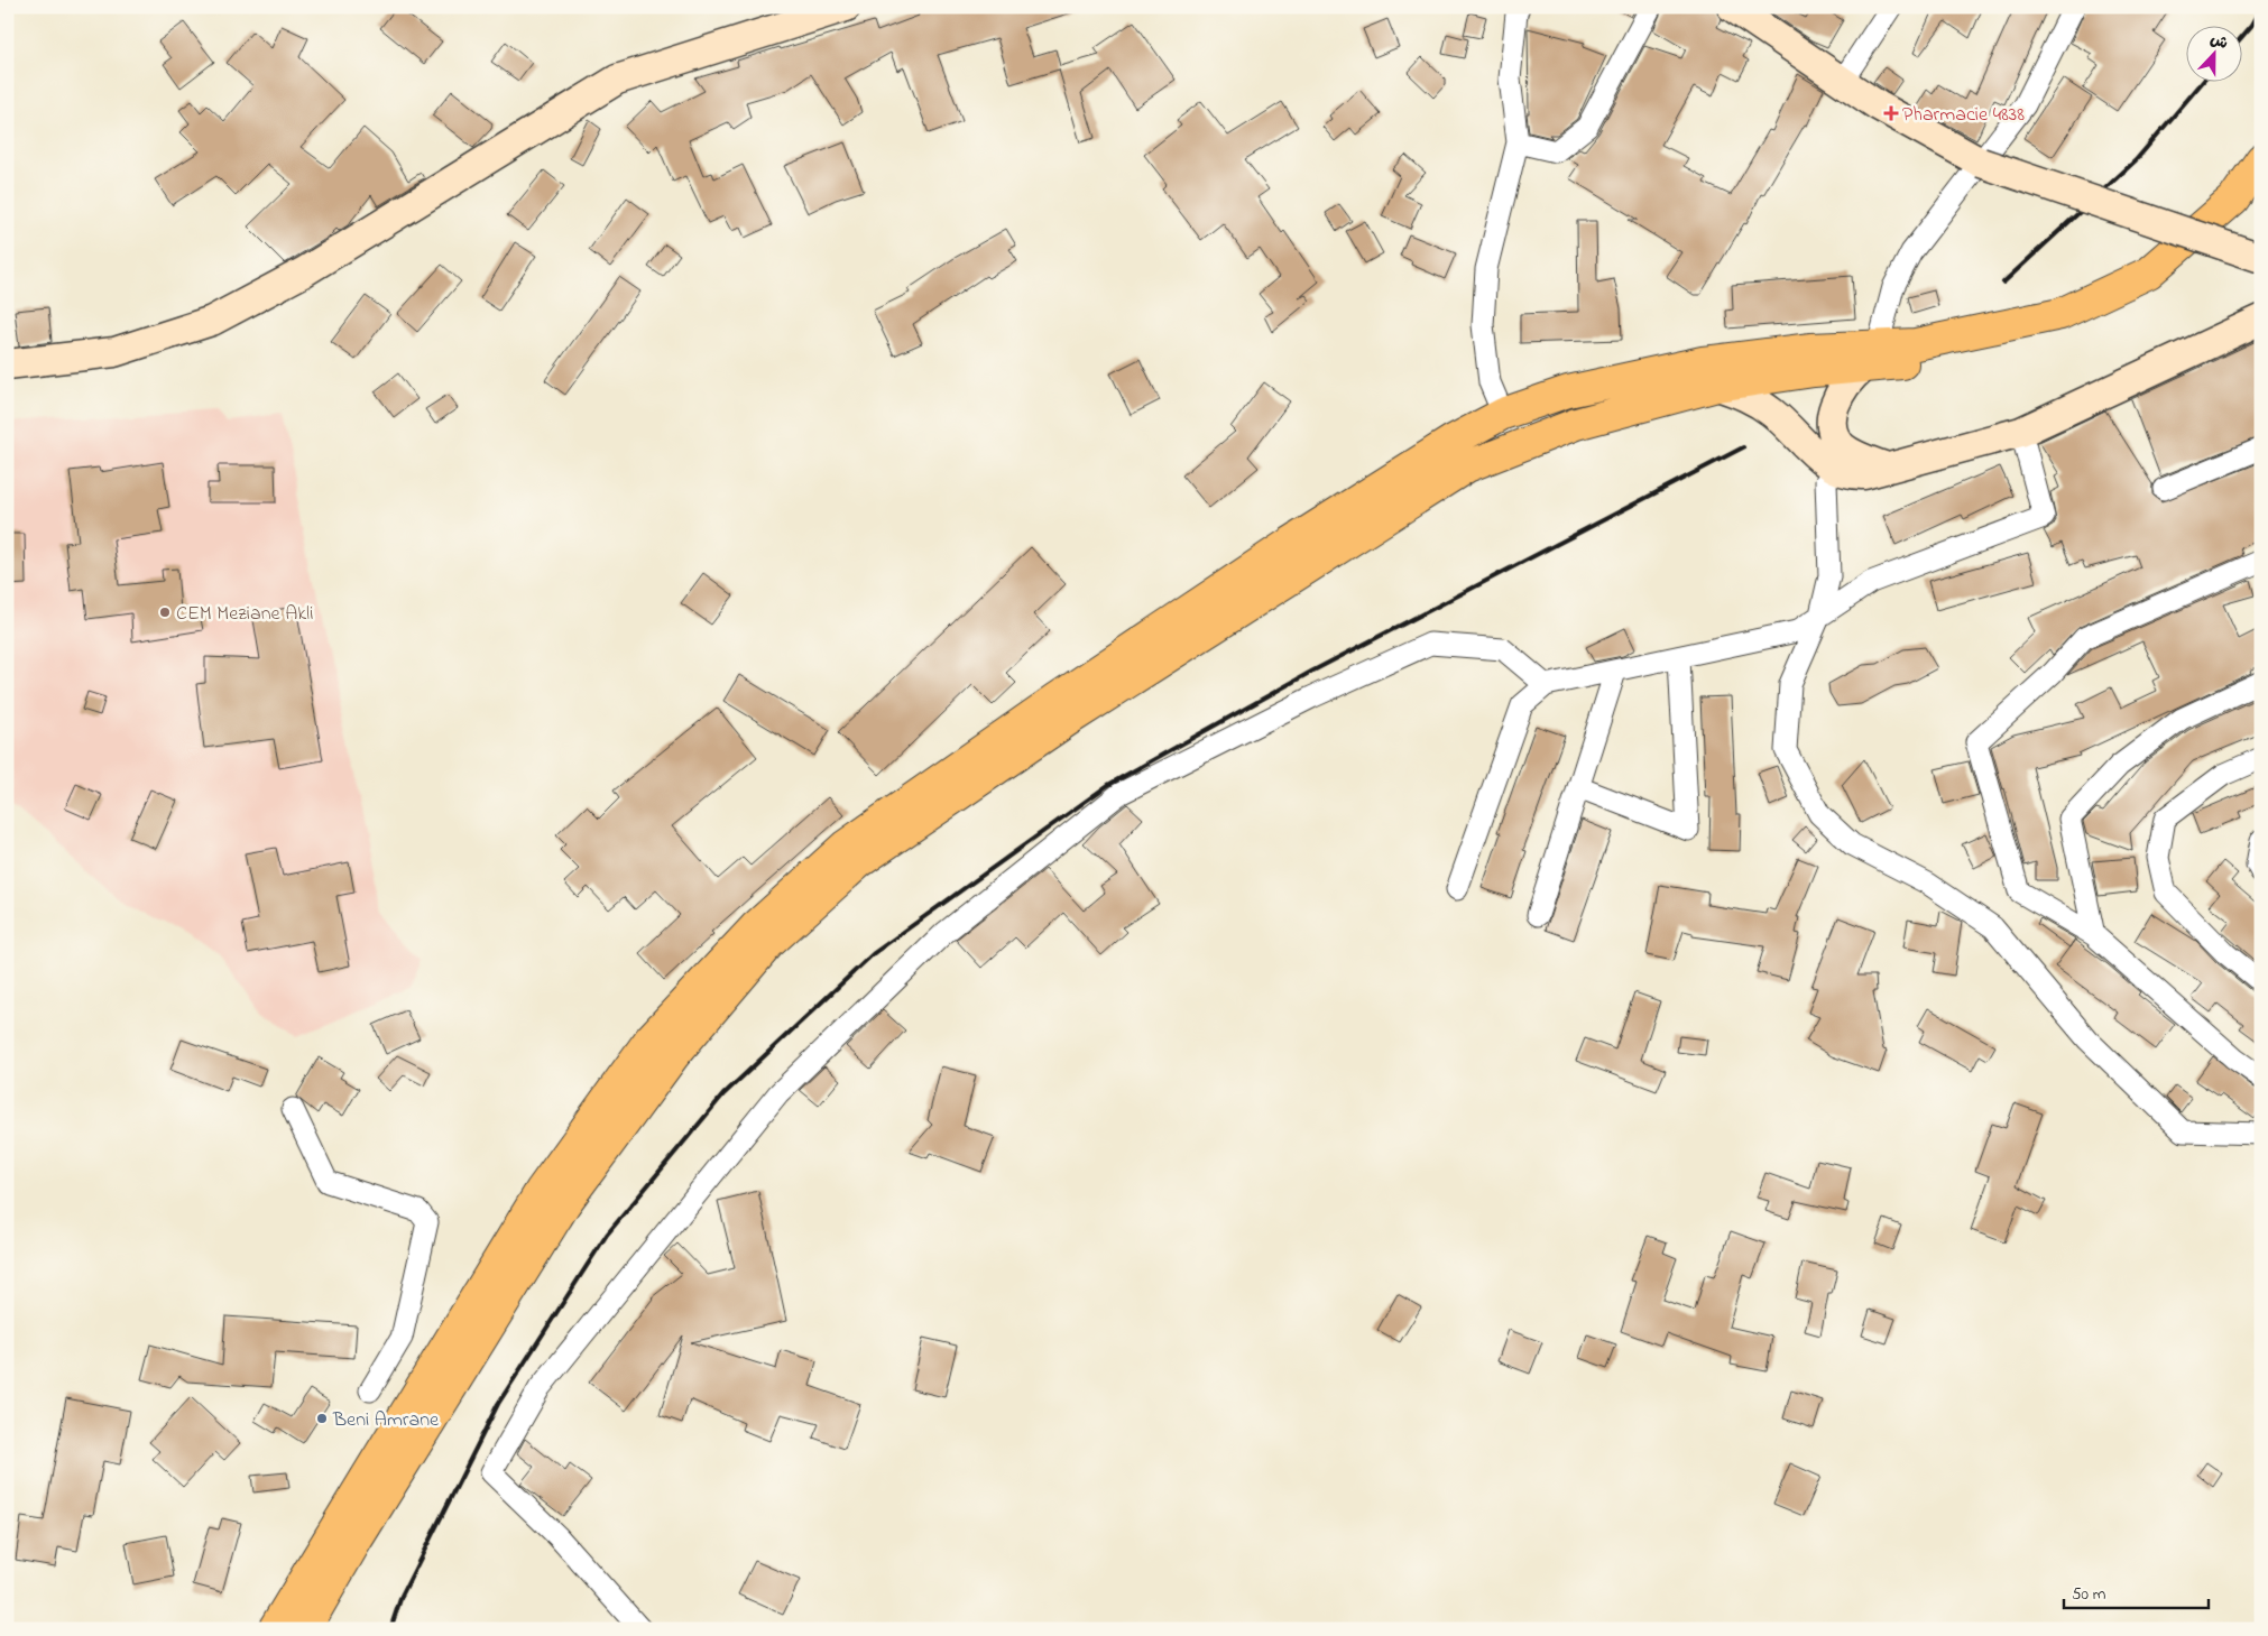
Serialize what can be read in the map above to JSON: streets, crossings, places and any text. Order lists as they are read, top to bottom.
{
  "places": {
    "health": ["Pharmacie 4838"],
    "other": ["CEM Meziane Akli", "Beni Amrane"]
  },
  "scale_bar": "50 m",
  "north": "top"
}
